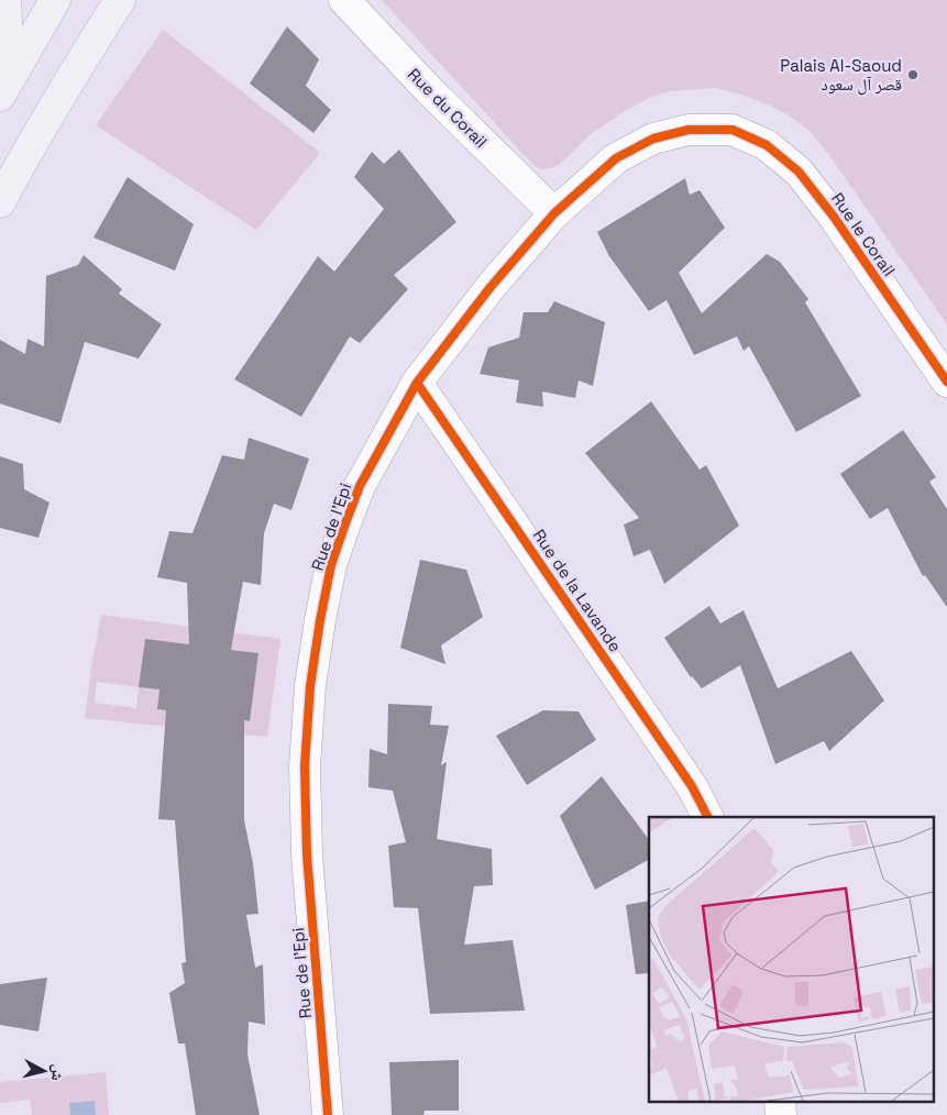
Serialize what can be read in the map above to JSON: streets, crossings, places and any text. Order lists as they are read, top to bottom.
{
  "streets": {
    "street": [
      "Rue du Corail",
      "Rue le Corail",
      "Rue de l'Epi",
      "Rue de la Lavande"
    ]
  },
  "crossings": [
    ["Rue du Corail", "Rue de l'Epi"],
    ["Rue le Corail", "Rue de l'Epi"],
    ["Rue de l'Epi", "Rue de la Lavande"]
  ],
  "places": ["Palais Al-Saoud قصر آل سعود"],
  "north": "right"
}
